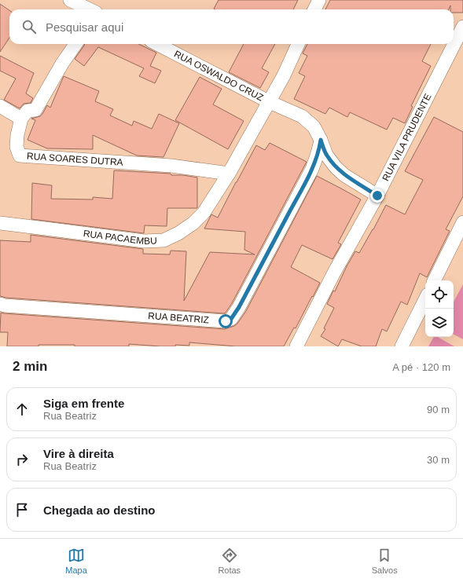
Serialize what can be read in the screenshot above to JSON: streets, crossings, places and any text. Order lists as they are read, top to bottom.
{
  "streets": {
    "street": [
      "RUA OSWALDO CRUZ",
      "RUA VILA PRUDENTE",
      "RUA SOARES DUTRA",
      "RUA PACAEMBU",
      "RUA BEATRIZ"
    ]
  },
  "crossings": [
    ["RUA OSWALDO CRUZ", "RUA PACAEMBU"],
    ["RUA SOARES DUTRA", "RUA PACAEMBU"]
  ],
  "page": {
    "search": "Pesquisar aqui",
    "heading": ["2 min", "A pé · 120 m"],
    "list": [
      ["Siga em frente", "Rua Beatriz", "90 m"],
      ["Vire à direita", "Rua Beatriz", "30 m"],
      "Chegada ao destino"
    ],
    "nav": ["Mapa", "Rotas", "Salvos"]
  }
}
